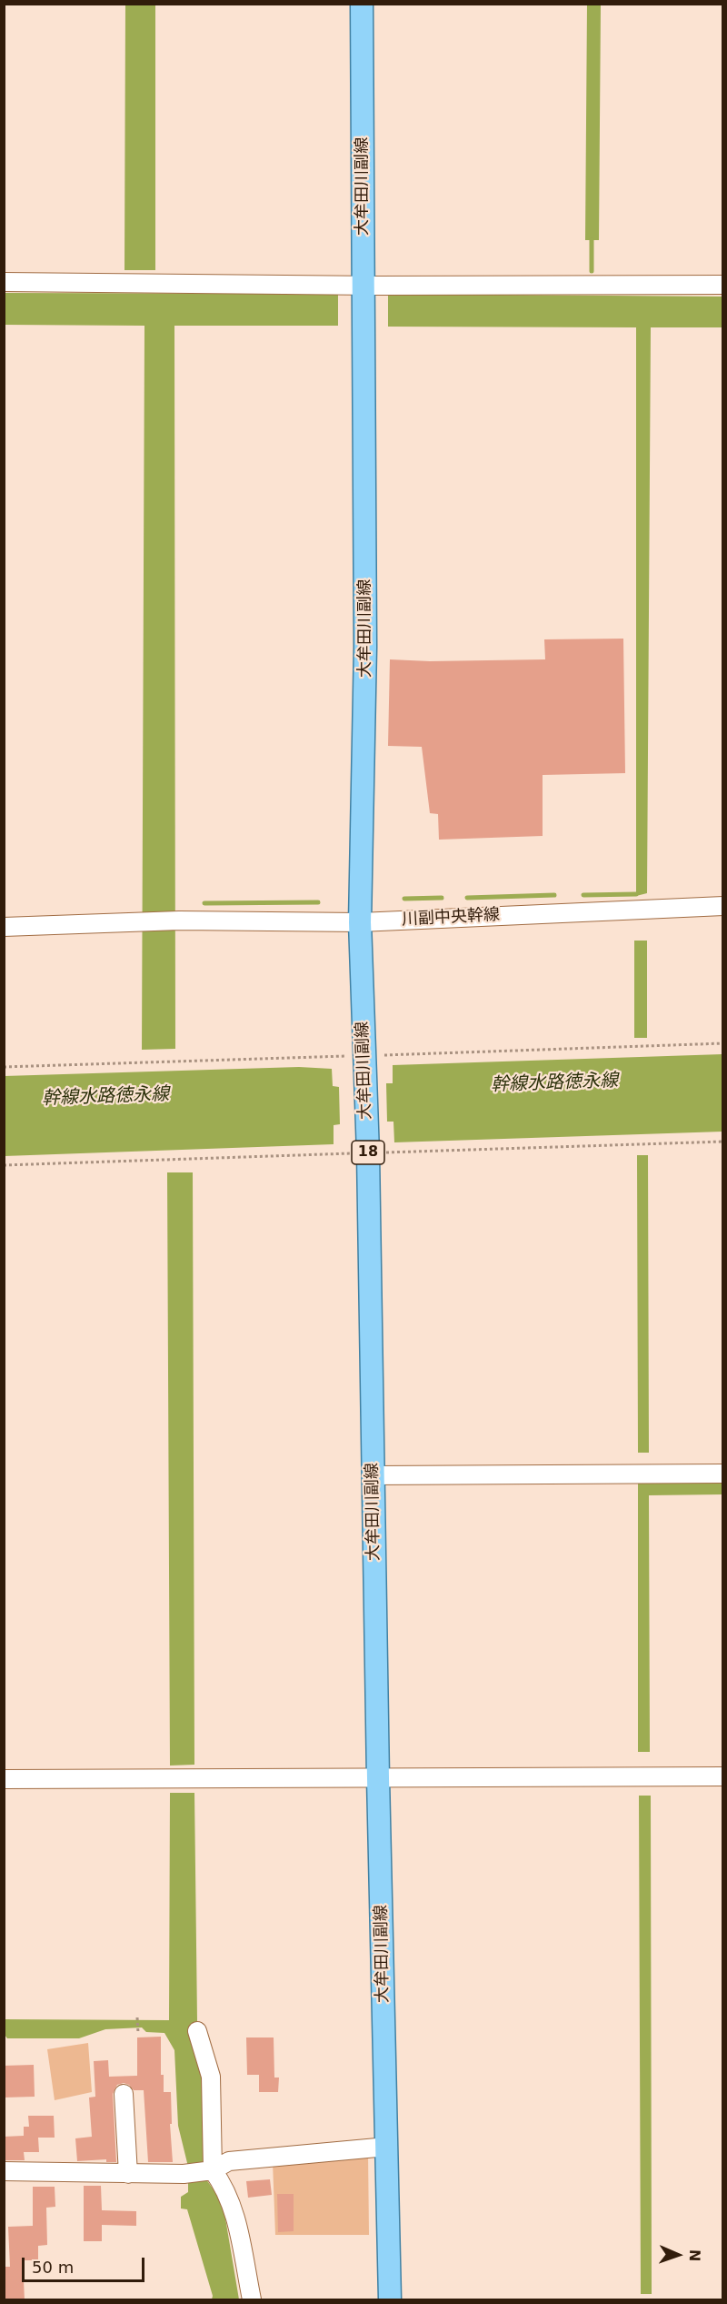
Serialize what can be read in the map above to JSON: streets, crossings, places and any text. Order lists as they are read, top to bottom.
{
  "streets": {
    "main road": ["大牟田川副線", "18"],
    "street": ["川副中央幹線"]
  },
  "crossings": [
    ["大牟田川副線", "川副中央幹線"]
  ],
  "water": ["幹線水路徳永線"],
  "scale_bar": "50 m",
  "north": "right"
}
